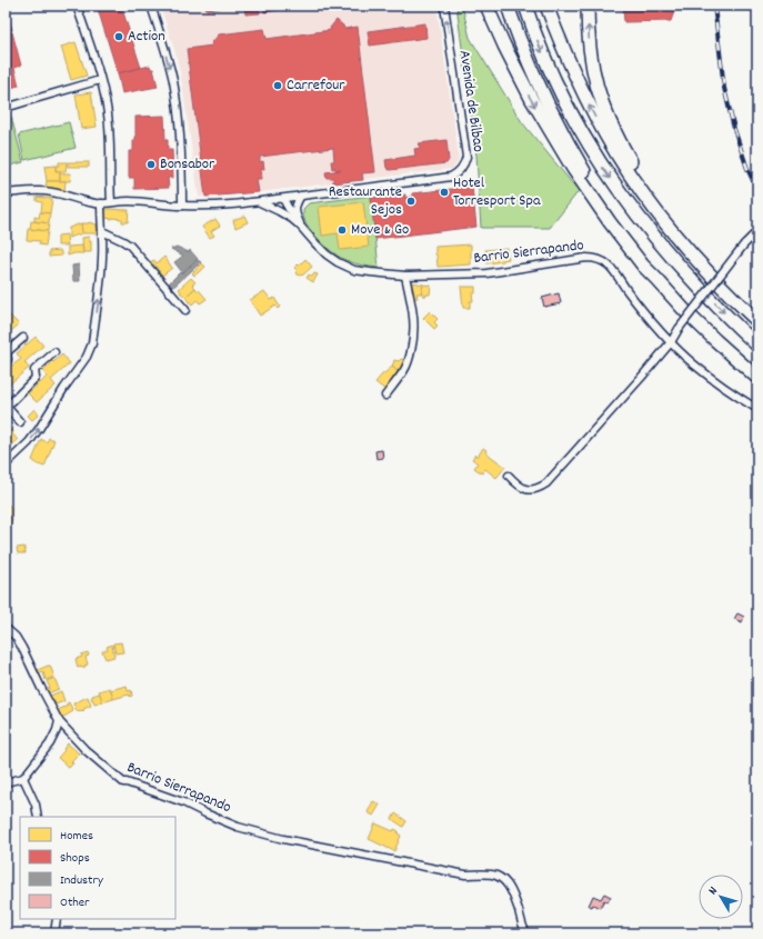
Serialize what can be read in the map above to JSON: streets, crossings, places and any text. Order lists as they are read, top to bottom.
{
  "streets": {
    "street": ["Avenida de Bilbao", "Barrio Sierrapando"]
  },
  "crossings": [
    ["Avenida de Bilbao", "Barrio Sierrapando"]
  ],
  "places": [
    "Action",
    "Carrefour",
    "Bonsabor",
    "Hotel Torresport Spa",
    "Restaurante Sejos",
    "Move & Go"
  ],
  "legend": [
    "Homes",
    "Shops",
    "Industry",
    "Other"
  ],
  "north": "top left"
}
